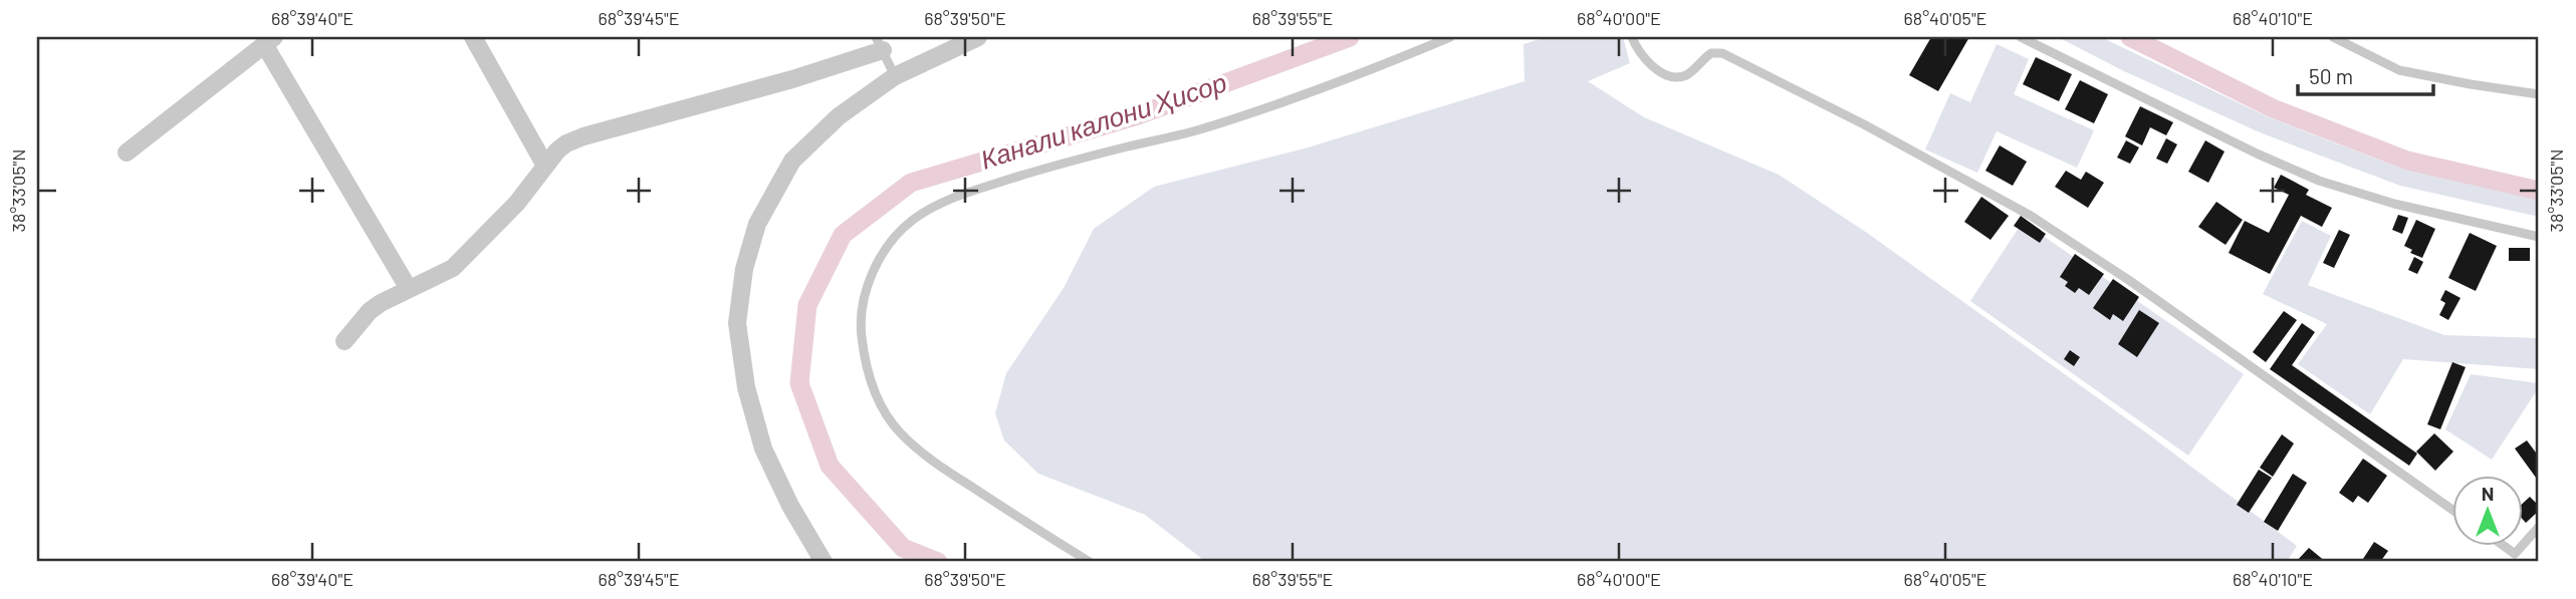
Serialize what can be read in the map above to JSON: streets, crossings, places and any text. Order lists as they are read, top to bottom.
{
  "water": ["Канали калони Ҳисор"],
  "scale_bar": "50 m",
  "north": "top",
  "coordinates": [
    "68°39'40\"E",
    "68°39'45\"E",
    "68°39'50\"E",
    "68°39'55\"E",
    "68°40'00\"E",
    "68°40'05\"E",
    "68°40'10\"E",
    "38°33'05\"N"
  ]
}
